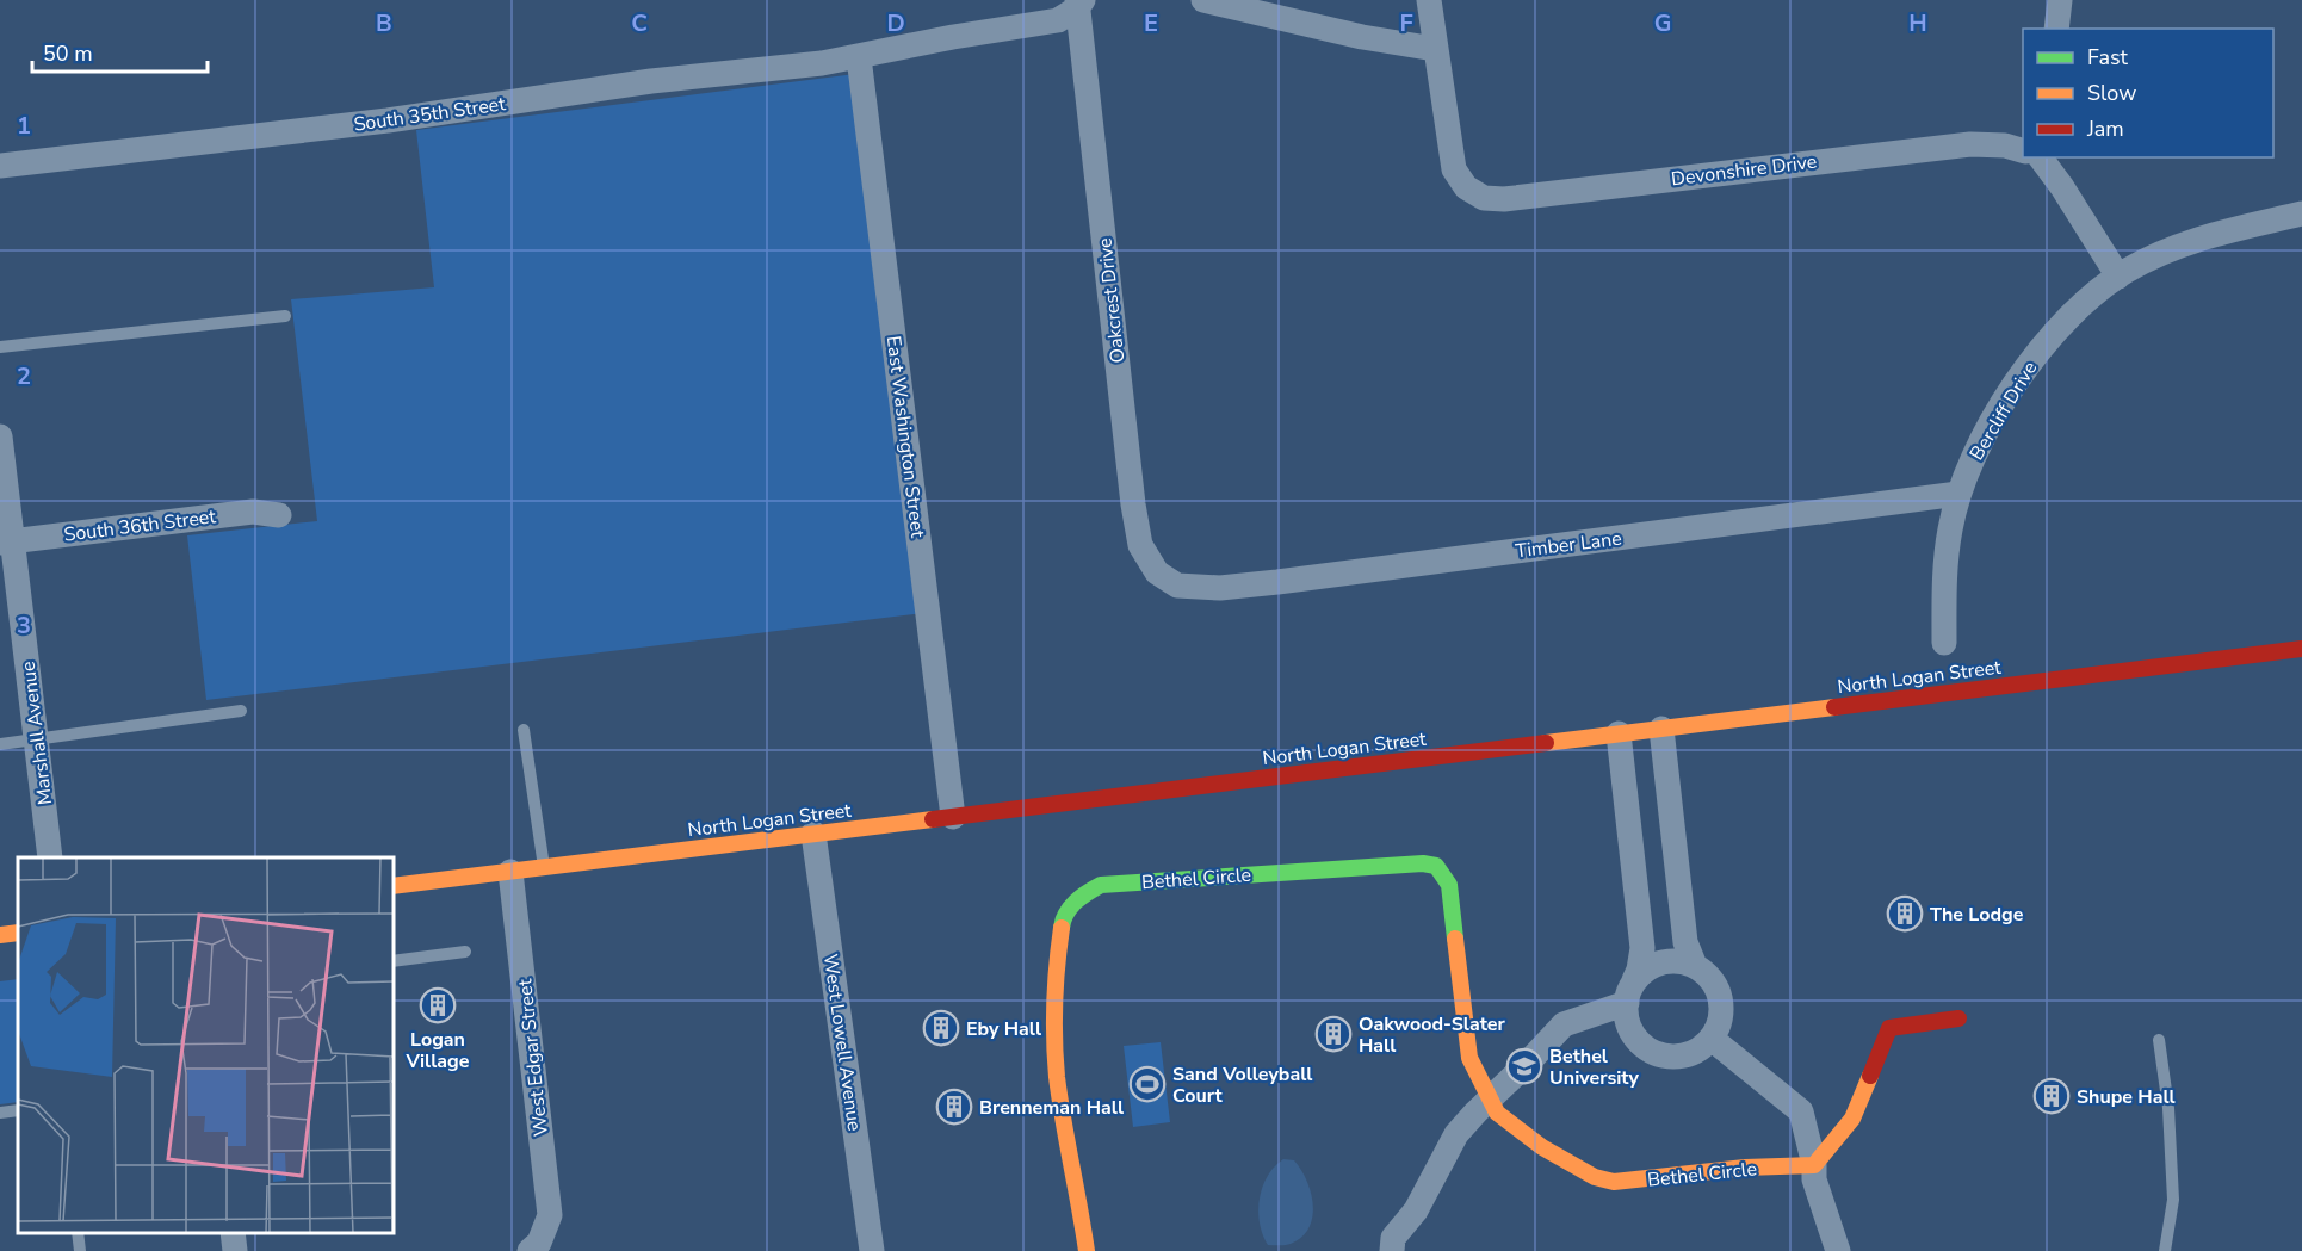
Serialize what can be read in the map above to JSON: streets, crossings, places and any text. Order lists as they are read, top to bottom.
{
  "streets": {
    "street": [
      "South 35th Street",
      "Devonshire Drive",
      "Oakcrest Drive",
      "Bercliff Drive",
      "East Washington Street",
      "South 36th Street",
      "Timber Lane",
      "North Logan Street",
      "Marshall Avenue",
      "Bethel Circle",
      "West Lowell Avenue",
      "West Edgar Street"
    ]
  },
  "crossings": [
    ["South 35th Street", "Oakcrest Drive"],
    ["South 35th Street", "East Washington Street"],
    ["Oakcrest Drive", "Timber Lane"],
    ["Bercliff Drive", "Timber Lane"],
    ["East Washington Street", "North Logan Street"],
    ["South 36th Street", "Marshall Avenue"],
    ["North Logan Street", "West Lowell Avenue"],
    ["North Logan Street", "West Edgar Street"]
  ],
  "places": {
    "building": [
      "The Lodge",
      "Logan Village",
      "Eby Hall",
      "Oakwood-Slater Hall",
      "Shupe Hall",
      "Brenneman Hall"
    ],
    "school or university": ["Bethel University"],
    "sports": ["Sand Volleyball Court"]
  },
  "legend": ["Fast", "Slow", "Jam"],
  "scale_bar": "50 m",
  "grid": {
    "columns": [
      "B",
      "C",
      "D",
      "E",
      "F",
      "G",
      "H"
    ],
    "rows": ["1", "2", "3"]
  }
}
